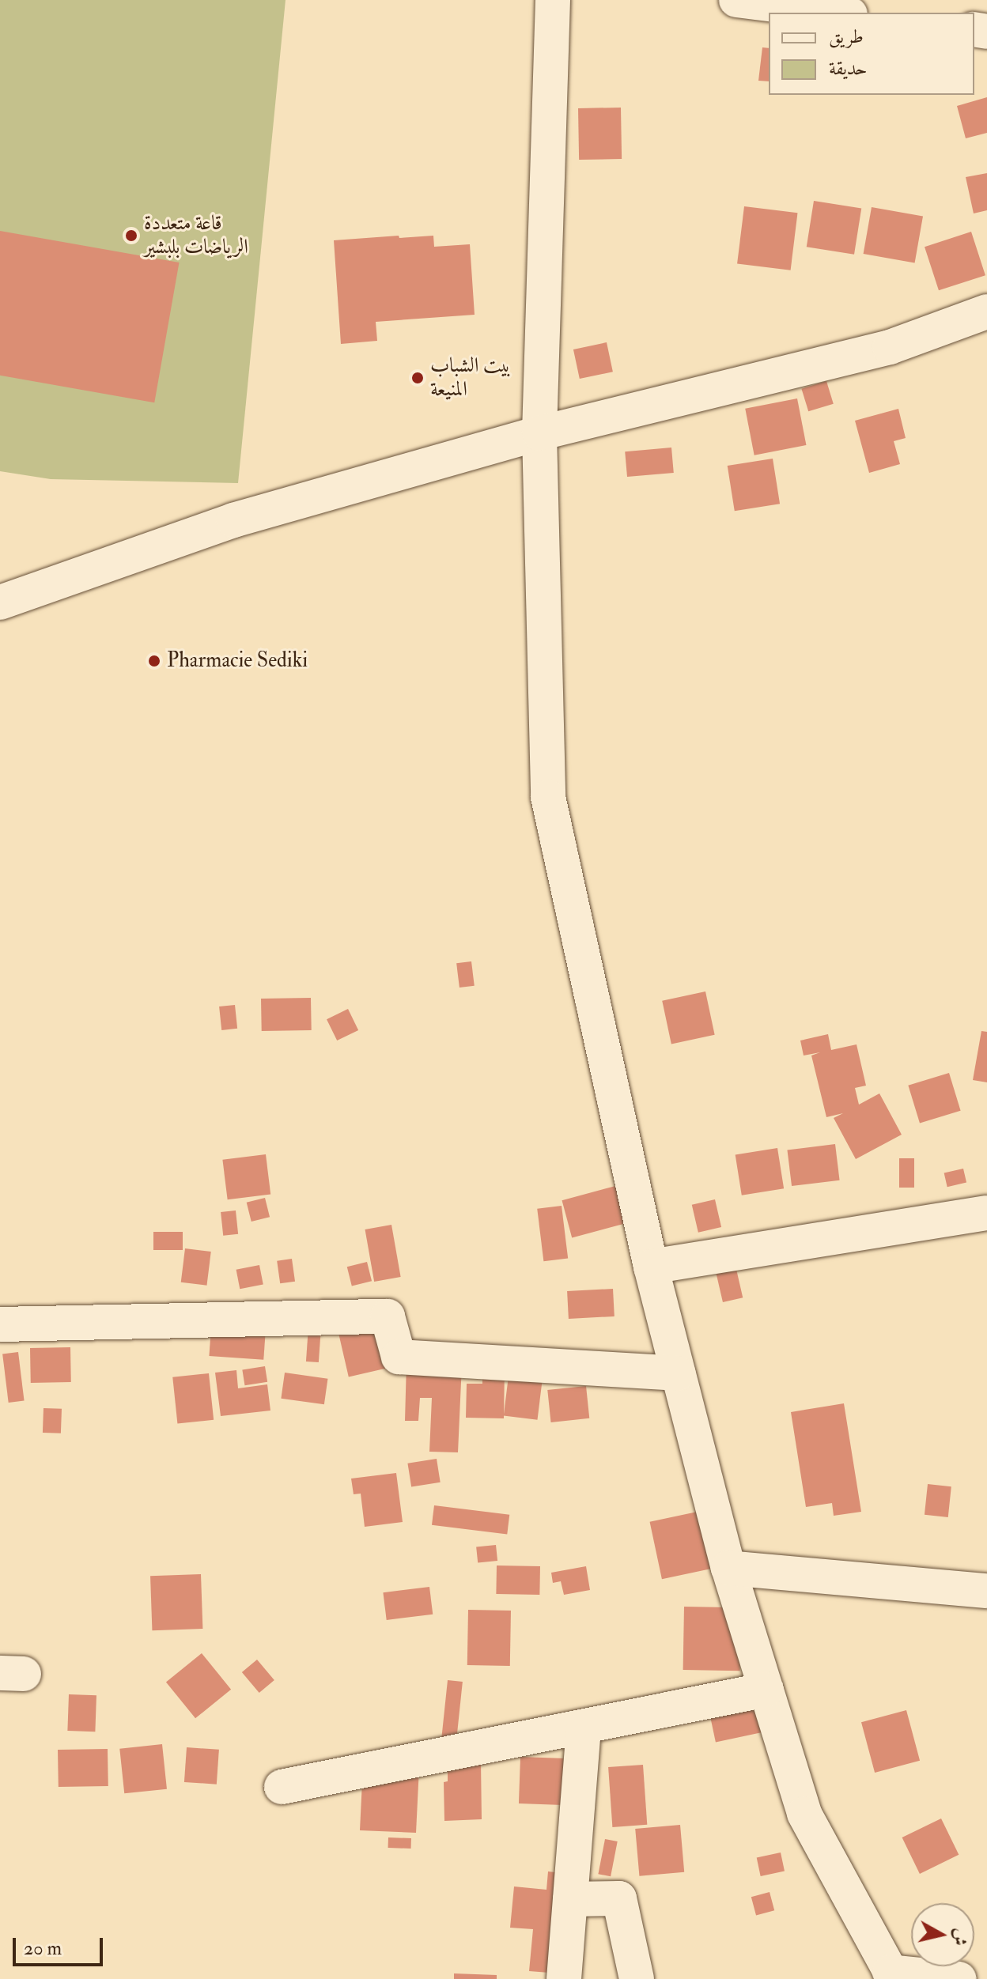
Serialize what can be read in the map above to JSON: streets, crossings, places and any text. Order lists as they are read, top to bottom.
{
  "places": ["قاعة متعددة الرياضات بلبشير", "بيت الشباب المنيعة", "Pharmacie Sediki"],
  "legend": ["طريق", "حديقة"],
  "scale_bar": "20 m",
  "north": "right"
}
